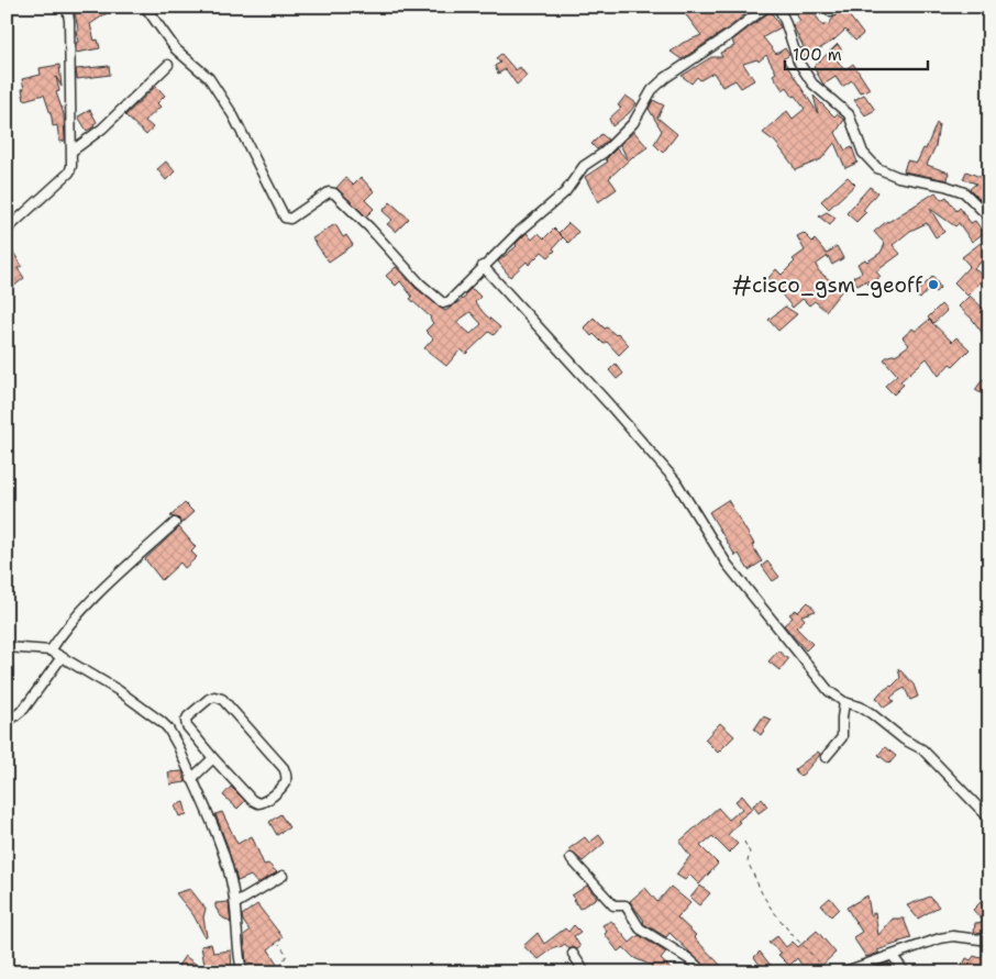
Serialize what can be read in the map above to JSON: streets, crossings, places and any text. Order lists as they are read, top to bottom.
{
  "places": ["#cisco_gsm_geoff"],
  "scale_bar": "100 m"
}
